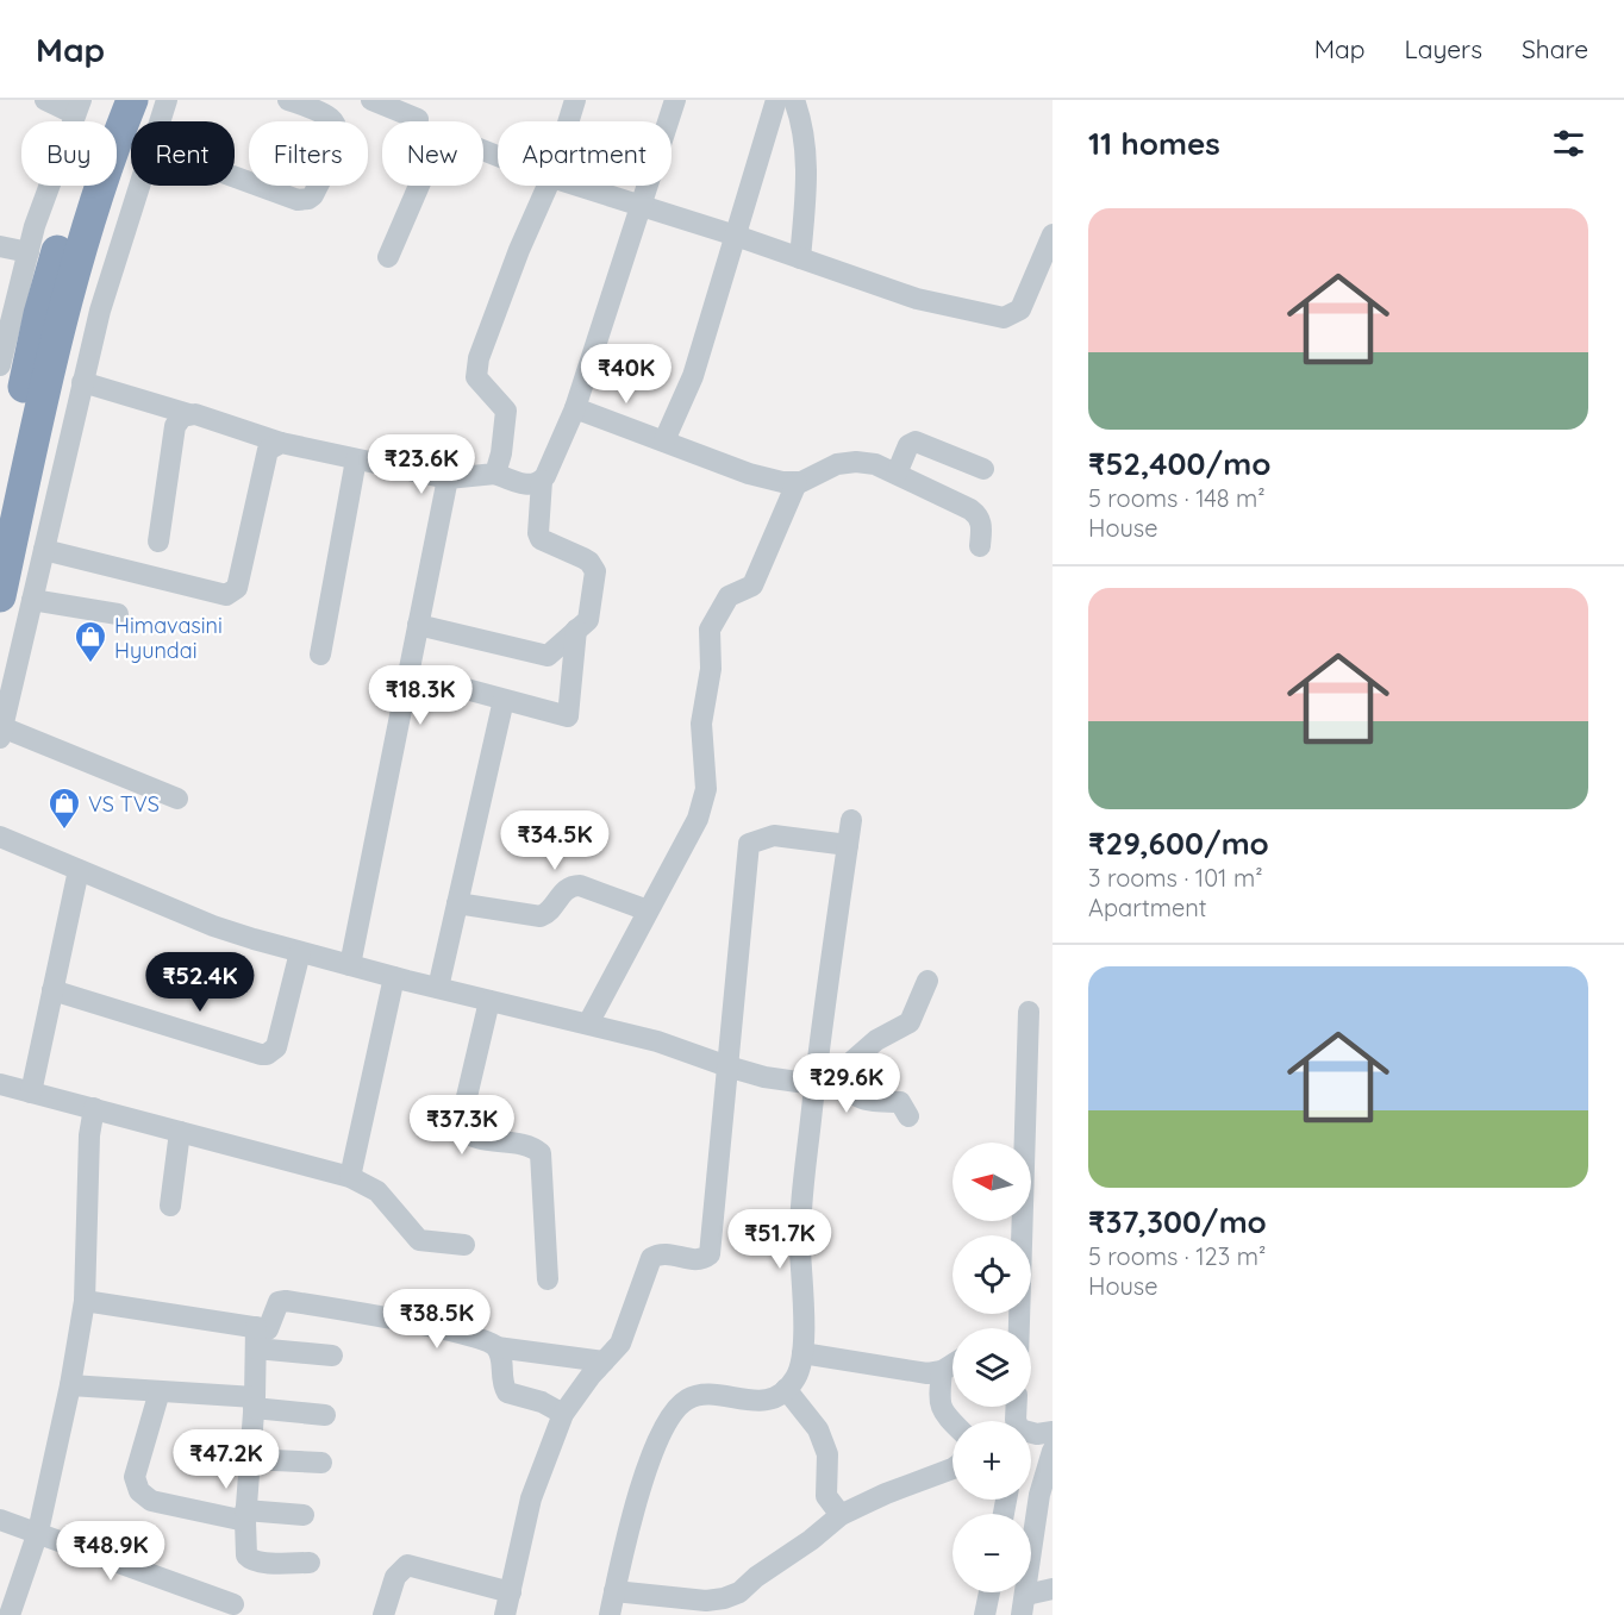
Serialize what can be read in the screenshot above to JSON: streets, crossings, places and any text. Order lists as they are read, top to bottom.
{
  "places": {
    "shop": ["Himavasini Hyundai", "VS TVS"]
  },
  "north": "left",
  "page": {
    "header": "Map",
    "nav": ["Map", "Layers", "Share"],
    "heading": "11 homes",
    "chip": [
      "Buy",
      "Rent",
      "Filters",
      "New",
      "Apartment"
    ],
    "list": [
      {
        "name": "₹52,400/mo",
        "note": "5 rooms · 148 m² · House"
      },
      {
        "name": "₹29,600/mo",
        "note": "3 rooms · 101 m² · Apartment"
      },
      {
        "name": "₹37,300/mo",
        "note": "5 rooms · 123 m² · House"
      }
    ],
    "price": [
      "₹40K",
      "₹23.6K",
      "₹18.3K",
      "₹34.5K",
      "₹52.4K",
      "₹29.6K",
      "₹37.3K",
      "₹51.7K",
      "₹38.5K",
      "₹47.2K",
      "₹48.9K"
    ],
    "map_buttons": ["+", "−"]
  }
}
